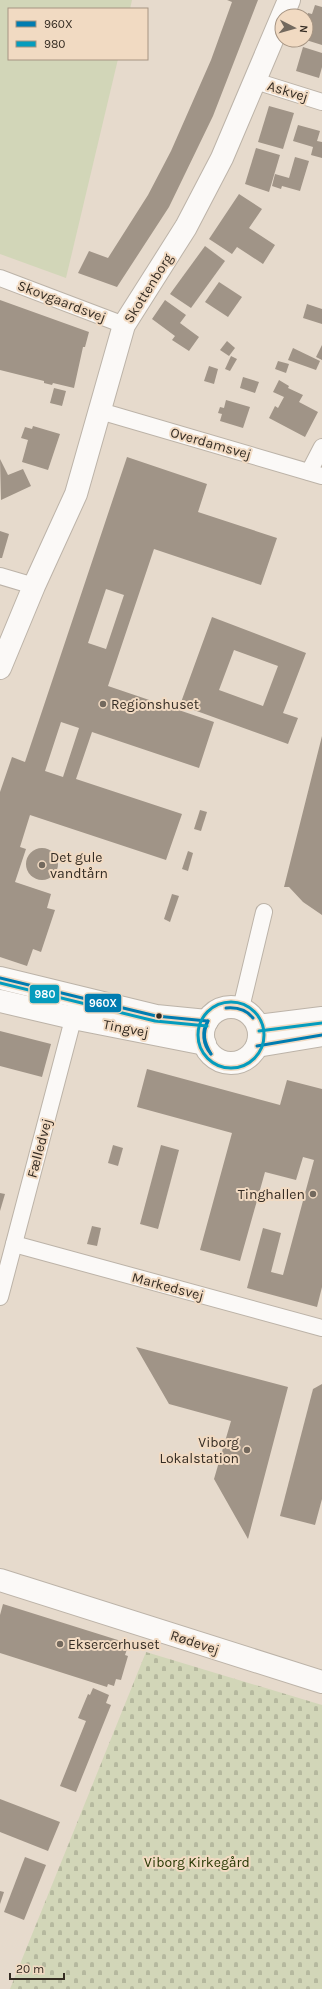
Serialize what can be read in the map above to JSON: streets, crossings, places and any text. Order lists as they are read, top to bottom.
{
  "streets": {
    "street": [
      "Askvej",
      "Skottenborg",
      "Skovgaardsvej",
      "Overdamsvej",
      "Tingvej",
      "Fælledvej",
      "Markedsvej",
      "Rødevej"
    ]
  },
  "crossings": [
    ["Askvej", "Skottenborg"],
    ["Skottenborg", "Skovgaardsvej"],
    ["Skottenborg", "Overdamsvej"],
    ["Tingvej", "Fælledvej"],
    ["Fælledvej", "Markedsvej"]
  ],
  "parks": ["Viborg Kirkegård"],
  "places": [
    "Regionshuset",
    "Det gule vandtårn",
    "Tinghallen",
    "Viborg Lokalstation",
    "Eksercerhuset"
  ],
  "lines": ["transit line 960X", "transit line 980"],
  "legend": ["960X", "980"],
  "scale_bar": "20 m",
  "north": "right"
}
